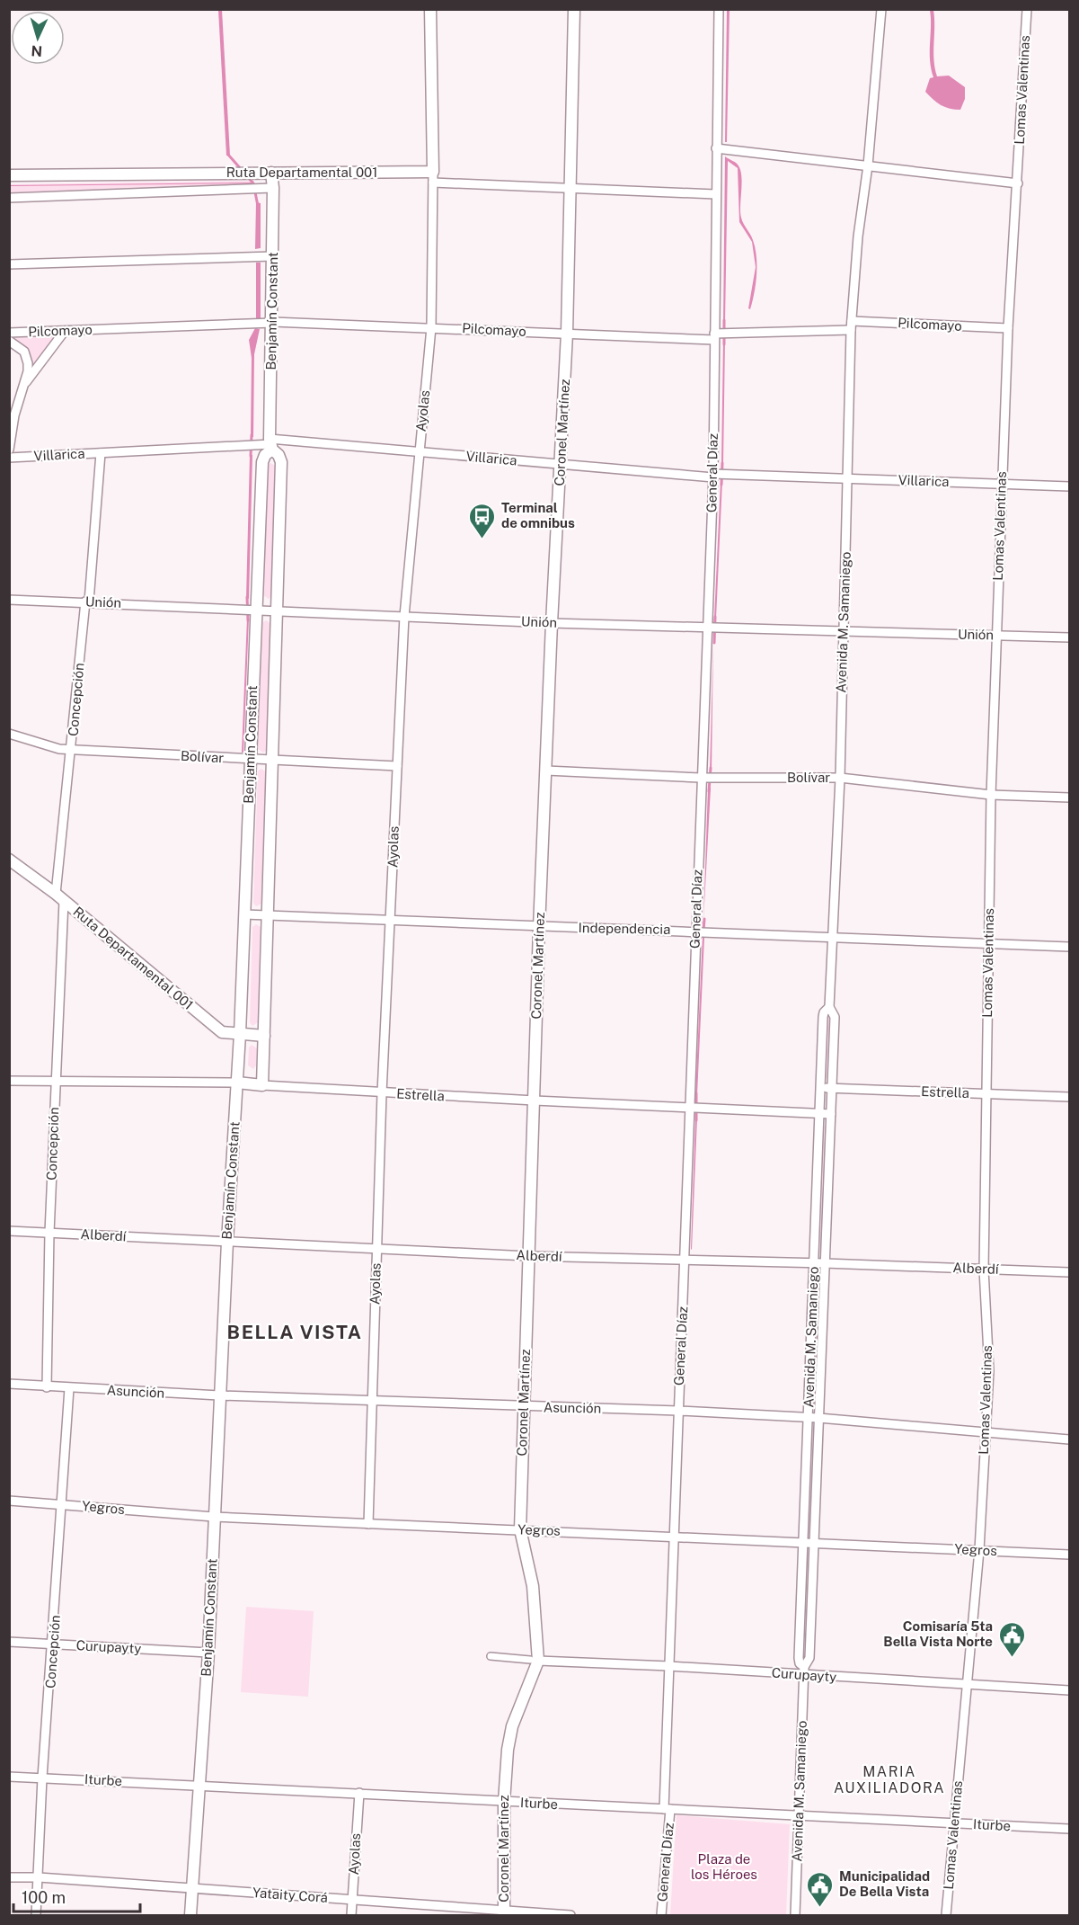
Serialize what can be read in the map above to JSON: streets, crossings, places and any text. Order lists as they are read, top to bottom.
{
  "streets": {
    "street": [
      "Lomas Valentinas",
      "Ruta Departamental 001",
      "Benjamín Constant",
      "Pilcomayo",
      "Ayolas",
      "Coronel Martínez",
      "Villarica",
      "General Díaz",
      "Unión",
      "Avenida M. Samaniego",
      "Concepción",
      "Bolívar",
      "Independencia",
      "Estrella",
      "Alberdí",
      "Asunción",
      "Yegros",
      "Curupayty",
      "Iturbe",
      "Yataity Corá"
    ]
  },
  "crossings": [
    ["Lomas Valentinas", "Pilcomayo"],
    ["Lomas Valentinas", "Villarica"],
    ["Lomas Valentinas", "Unión"],
    ["Lomas Valentinas", "Bolívar"],
    ["Lomas Valentinas", "Independencia"],
    ["Lomas Valentinas", "Estrella"],
    ["Lomas Valentinas", "Alberdí"],
    ["Lomas Valentinas", "Asunción"],
    ["Lomas Valentinas", "Yegros"],
    ["Lomas Valentinas", "Curupayty"],
    ["Lomas Valentinas", "Iturbe"],
    ["Ruta Departamental 001", "Benjamín Constant"],
    ["Ruta Departamental 001", "Ayolas"],
    ["Ruta Departamental 001", "Concepción"],
    ["Benjamín Constant", "Pilcomayo"],
    ["Benjamín Constant", "Villarica"],
    ["Benjamín Constant", "Unión"],
    ["Benjamín Constant", "Bolívar"],
    ["Benjamín Constant", "Independencia"],
    ["Benjamín Constant", "Estrella"],
    ["Benjamín Constant", "Alberdí"],
    ["Benjamín Constant", "Asunción"],
    ["Benjamín Constant", "Yegros"],
    ["Benjamín Constant", "Curupayty"],
    ["Benjamín Constant", "Iturbe"],
    ["Benjamín Constant", "Yataity Corá"],
    ["Pilcomayo", "Ayolas"],
    ["Pilcomayo", "Coronel Martínez"],
    ["Pilcomayo", "General Díaz"],
    ["Pilcomayo", "Avenida M. Samaniego"],
    ["Ayolas", "Villarica"],
    ["Ayolas", "Unión"],
    ["Ayolas", "Bolívar"],
    ["Ayolas", "Independencia"],
    ["Ayolas", "Estrella"],
    ["Ayolas", "Alberdí"],
    ["Ayolas", "Asunción"],
    ["Ayolas", "Yegros"],
    ["Ayolas", "Iturbe"],
    ["Ayolas", "Yataity Corá"],
    ["Coronel Martínez", "Villarica"],
    ["Coronel Martínez", "Unión"],
    ["Coronel Martínez", "Bolívar"],
    ["Coronel Martínez", "Independencia"],
    ["Coronel Martínez", "Estrella"],
    ["Coronel Martínez", "Alberdí"],
    ["Coronel Martínez", "Asunción"],
    ["Coronel Martínez", "Yegros"],
    ["Coronel Martínez", "Curupayty"],
    ["Coronel Martínez", "Iturbe"],
    ["Coronel Martínez", "Yataity Corá"],
    ["Villarica", "General Díaz"],
    ["Villarica", "Avenida M. Samaniego"],
    ["Villarica", "Concepción"],
    ["General Díaz", "Unión"],
    ["General Díaz", "Bolívar"],
    ["General Díaz", "Independencia"],
    ["General Díaz", "Estrella"],
    ["General Díaz", "Alberdí"],
    ["General Díaz", "Asunción"],
    ["General Díaz", "Yegros"],
    ["General Díaz", "Curupayty"],
    ["General Díaz", "Iturbe"],
    ["Unión", "Avenida M. Samaniego"],
    ["Unión", "Concepción"],
    ["Avenida M. Samaniego", "Bolívar"],
    ["Avenida M. Samaniego", "Independencia"],
    ["Avenida M. Samaniego", "Estrella"],
    ["Avenida M. Samaniego", "Alberdí"],
    ["Avenida M. Samaniego", "Asunción"],
    ["Avenida M. Samaniego", "Yegros"],
    ["Avenida M. Samaniego", "Curupayty"],
    ["Avenida M. Samaniego", "Iturbe"],
    ["Concepción", "Bolívar"],
    ["Concepción", "Estrella"],
    ["Concepción", "Alberdí"],
    ["Concepción", "Asunción"],
    ["Concepción", "Yegros"],
    ["Concepción", "Curupayty"],
    ["Concepción", "Iturbe"],
    ["Concepción", "Yataity Corá"]
  ],
  "districts": ["BELLA VISTA", "MARIA AUXILIADORA"],
  "parks": ["Plaza de los Héroes"],
  "places": {
    "bus stop": ["Terminal de omnibus"],
    "public building": ["Comisaría 5ta Bella Vista Norte", "Municipalidad De Bella Vista"]
  },
  "scale_bar": "100 m",
  "north": "bottom"
}
